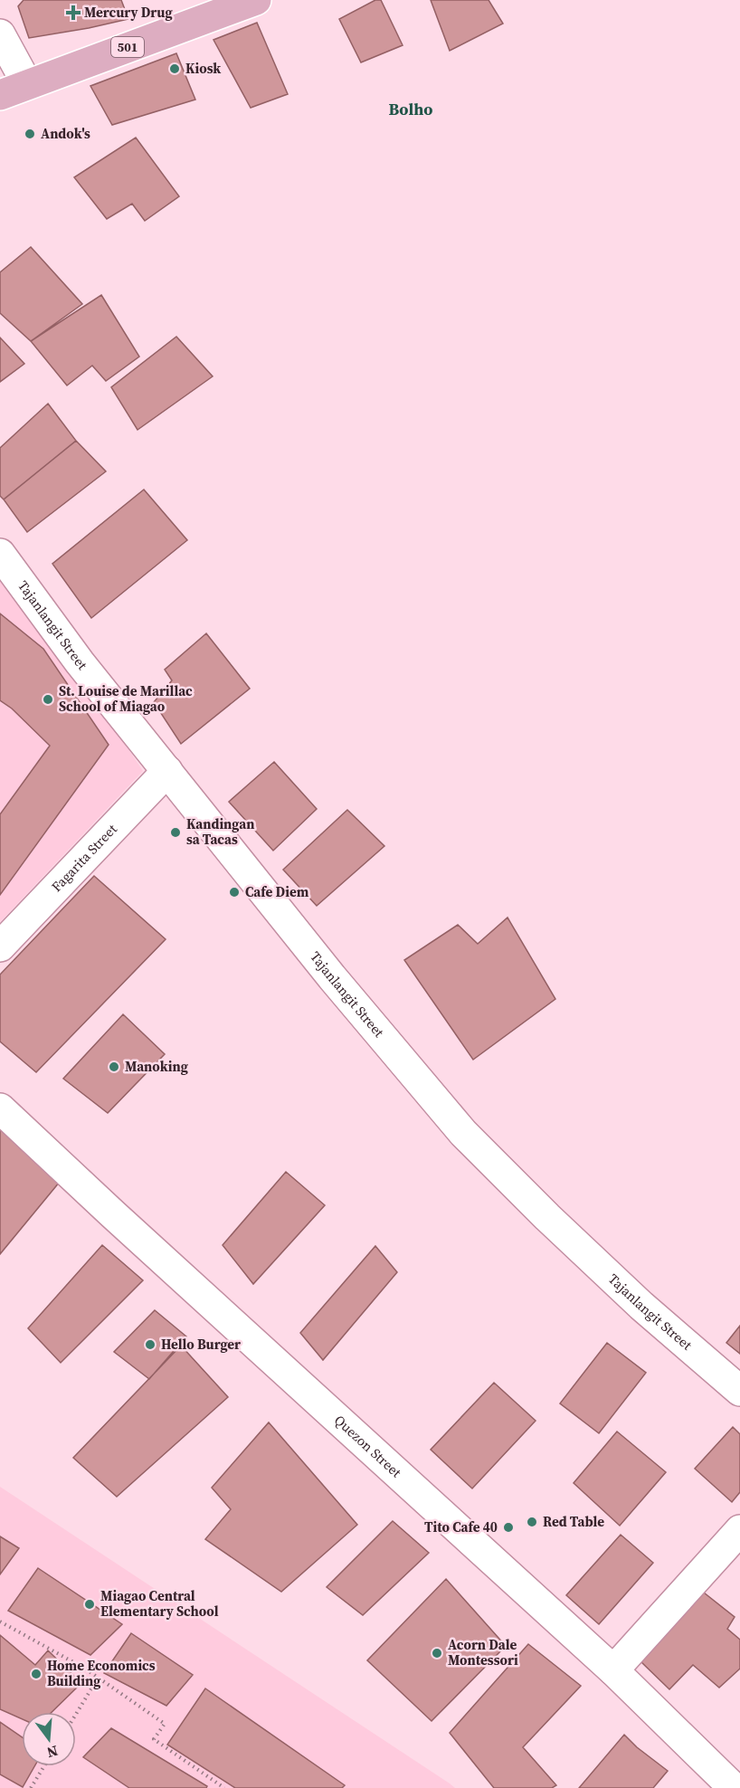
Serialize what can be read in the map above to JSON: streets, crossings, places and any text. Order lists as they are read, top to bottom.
{
  "streets": {
    "main road": ["501"],
    "street": ["Tajanlangit Street", "Fagarita Street", "Quezon Street"]
  },
  "crossings": [
    ["Tajanlangit Street", "Fagarita Street"]
  ],
  "districts": ["Bolho"],
  "places": {
    "health": ["Mercury Drug"],
    "other": [
      "Kiosk",
      "Andok's",
      "St. Louise de Marillac School of Miagao",
      "Kandingan sa Tacas",
      "Cafe Diem",
      "Manoking",
      "Hello Burger",
      "Red Table",
      "Tito Cafe 40",
      "Miagao Central Elementary School",
      "Acorn Dale Montessori",
      "Home Economics Building"
    ]
  },
  "north": "bottom"
}
